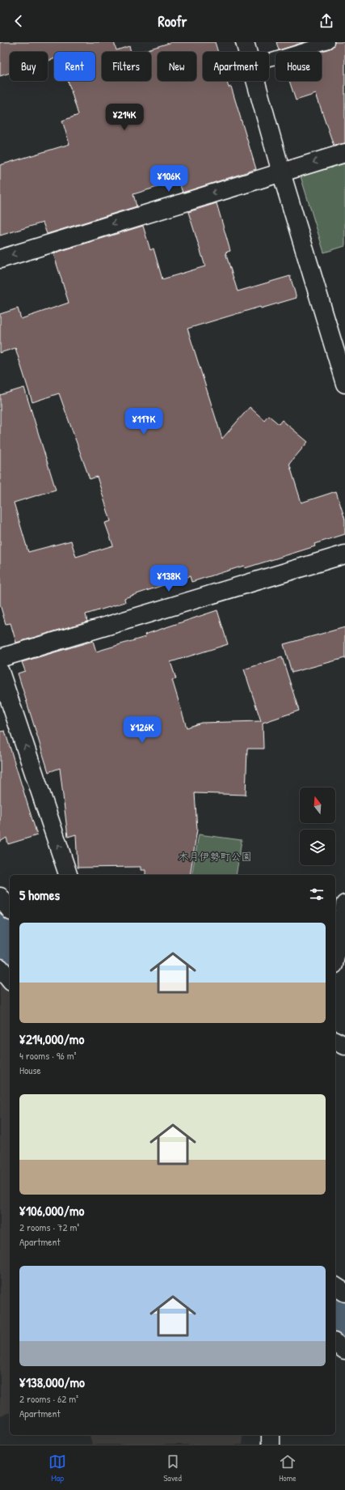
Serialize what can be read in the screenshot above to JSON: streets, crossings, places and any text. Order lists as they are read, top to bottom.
{
  "parks": ["木月伊勢町公園"],
  "north": "top",
  "page": {
    "header": "Roofr",
    "chip": [
      "Buy",
      "Rent",
      "Filters",
      "New",
      "Apartment",
      "House"
    ],
    "price": [
      "¥214K",
      "¥106K",
      "¥117K",
      "¥138K",
      "¥126K"
    ],
    "heading": "5 homes",
    "list": [
      {
        "name": "¥214,000/mo",
        "note": "4 rooms · 96 m² · House"
      },
      {
        "name": "¥106,000/mo",
        "note": "2 rooms · 72 m² · Apartment"
      },
      {
        "name": "¥138,000/mo",
        "note": "2 rooms · 62 m² · Apartment"
      }
    ],
    "tabs": ["Map", "Saved", "Home"]
  }
}
